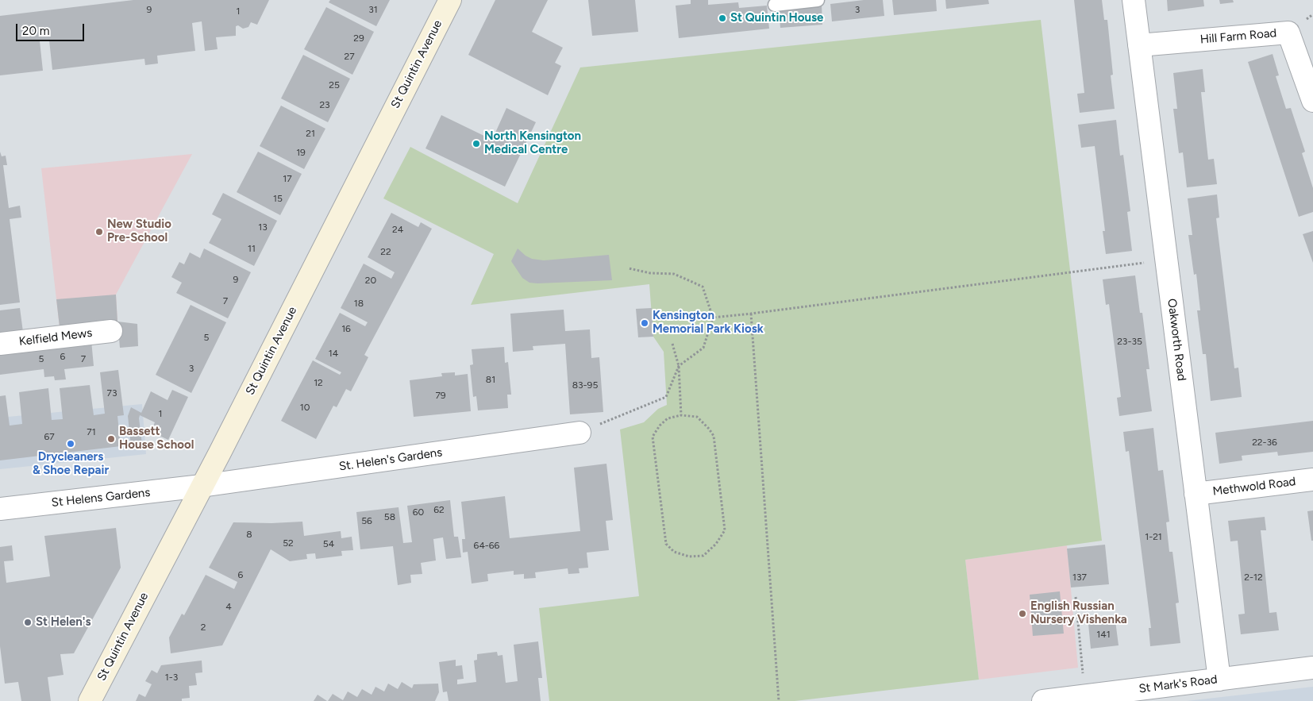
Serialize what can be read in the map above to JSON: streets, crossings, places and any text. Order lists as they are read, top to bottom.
{
  "streets": {
    "main road": ["St Quintin Avenue"],
    "street": [
      "Hill Farm Road",
      "Kelfield Mews",
      "Oakworth Road",
      "St. Helen's Gardens",
      "Methwold Road",
      "St Helens Gardens",
      "St Mark's Road"
    ]
  },
  "crossings": [
    ["Hill Farm Road", "Oakworth Road"],
    ["St Quintin Avenue", "St. Helen's Gardens"],
    ["St Quintin Avenue", "St Helens Gardens"],
    ["Oakworth Road", "Methwold Road"],
    ["Oakworth Road", "St Mark's Road"],
    ["St. Helen's Gardens", "St Helens Gardens"]
  ],
  "places": [
    "St Quintin House",
    "North Kensington Medical Centre",
    "New Studio Pre-School",
    "Kensington Memorial Park Kiosk",
    "Bassett House School",
    "Drycleaners & Shoe Repair",
    "English Russian Nursery Vishenka",
    "St Helen's"
  ],
  "house_numbers": [
    "9",
    "31",
    "3",
    "1",
    "29",
    "27",
    "25",
    "23",
    "21",
    "19",
    "17",
    "15",
    "13",
    "24",
    "11",
    "22",
    "9",
    "20",
    "7",
    "18",
    "16",
    "5",
    "23-35",
    "14",
    "6",
    "5",
    "7",
    "3",
    "81",
    "12",
    "83-95",
    "73",
    "79",
    "10",
    "1",
    "71",
    "67",
    "22-36",
    "62",
    "60",
    "58",
    "56",
    "8",
    "1-21",
    "52",
    "54",
    "64-66",
    "6",
    "137",
    "2-12",
    "4",
    "2",
    "141",
    "1-3"
  ],
  "scale_bar": "20 m"
}
